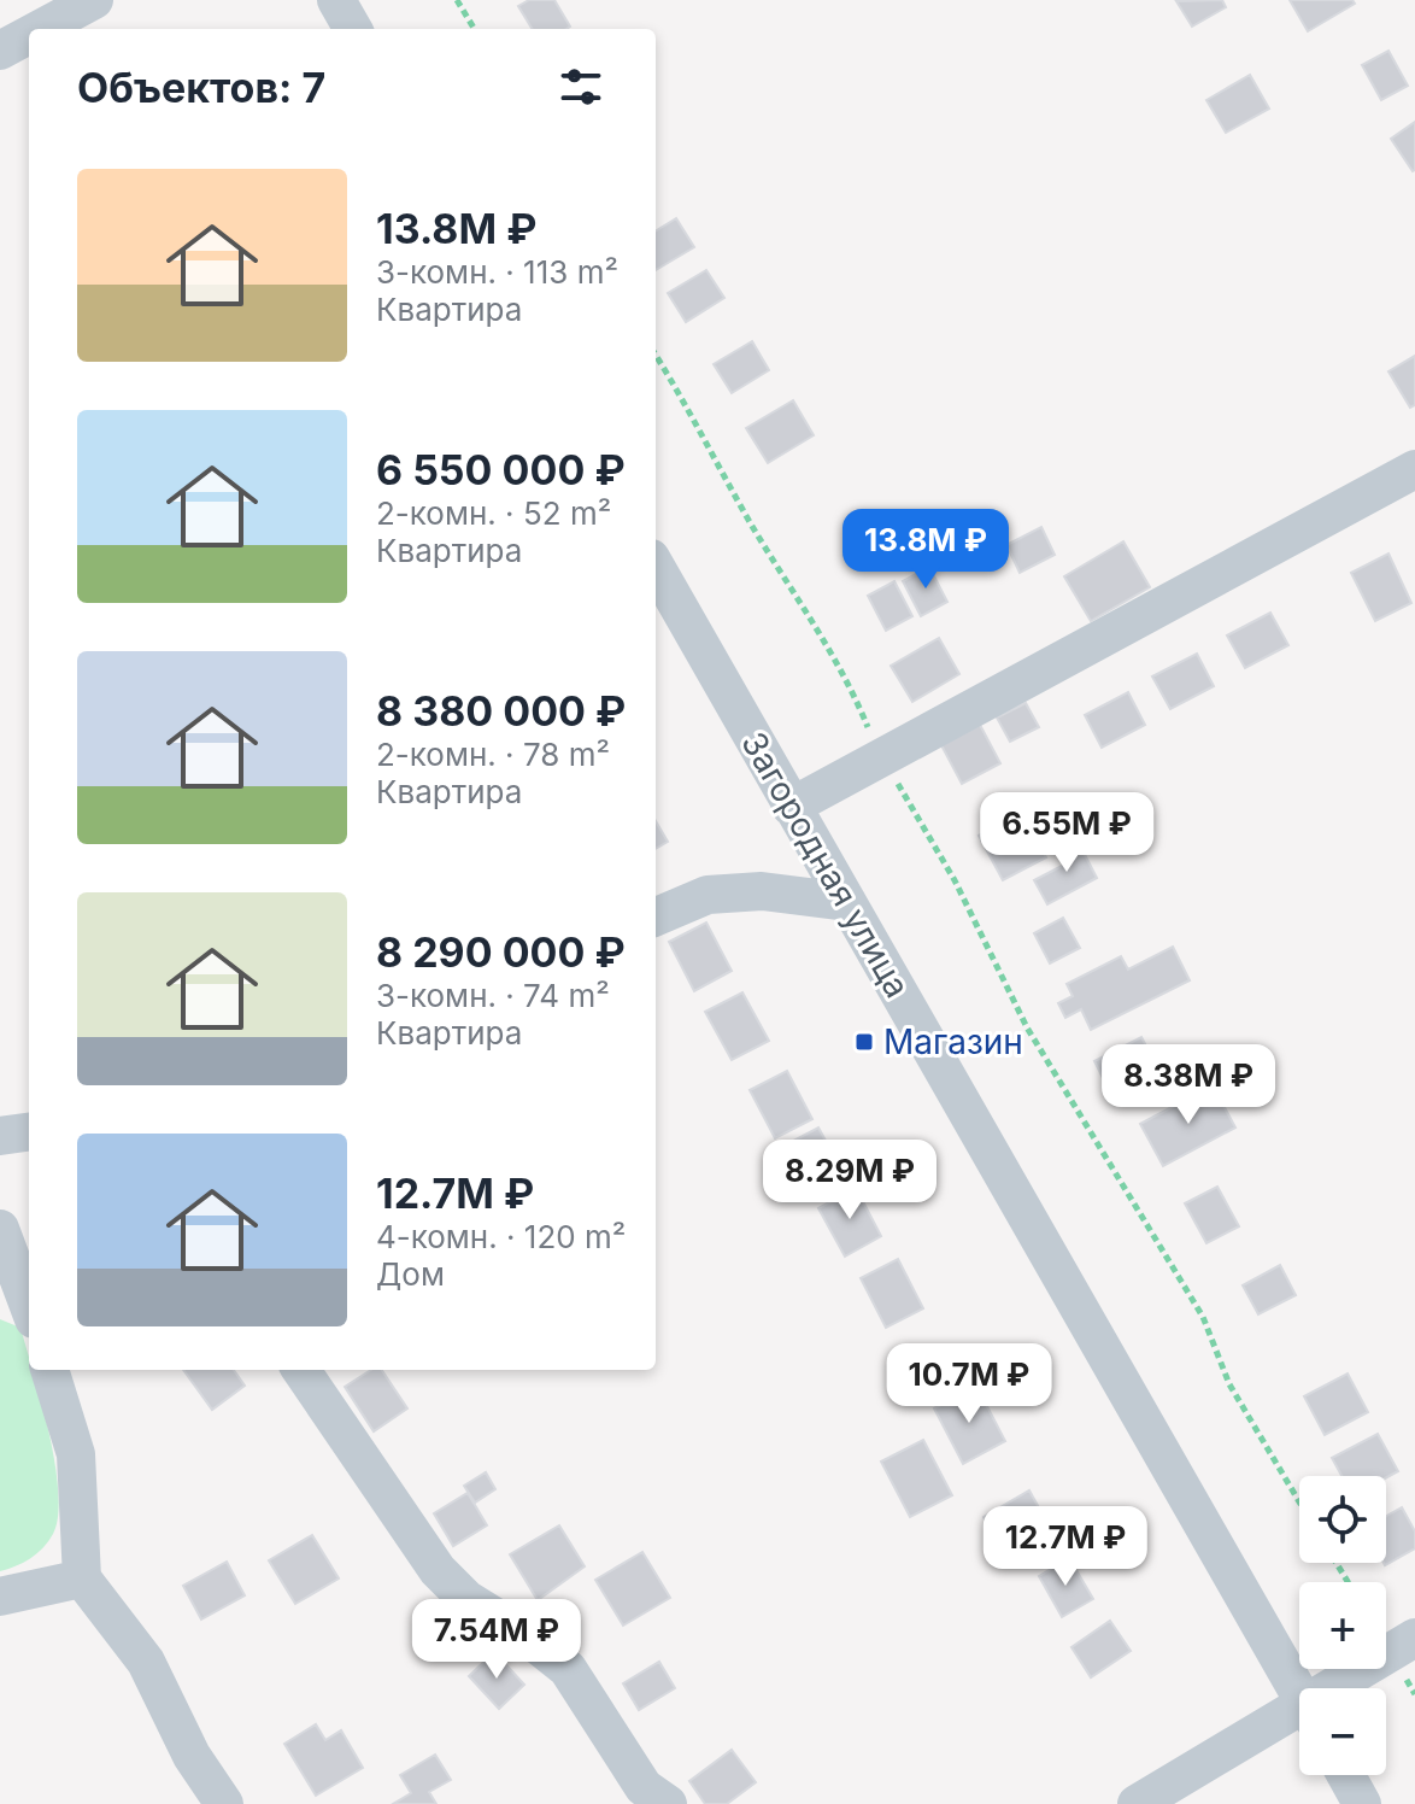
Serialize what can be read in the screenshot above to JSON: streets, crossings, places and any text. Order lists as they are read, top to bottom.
{
  "streets": {
    "street": ["Загородная улица"]
  },
  "places": {
    "transit": ["Магазин"]
  },
  "page": {
    "heading": "Объектов: 7",
    "list": [
      {
        "name": "13.8M ₽",
        "note": "3-комн. · 113 m² · Квартира"
      },
      {
        "name": "6 550 000 ₽",
        "note": "2-комн. · 52 m² · Квартира"
      },
      {
        "name": "8 380 000 ₽",
        "note": "2-комн. · 78 m² · Квартира"
      },
      {
        "name": "8 290 000 ₽",
        "note": "3-комн. · 74 m² · Квартира"
      },
      {
        "name": "12.7M ₽",
        "note": "4-комн. · 120 m² · Дом"
      }
    ],
    "price": [
      "13.8M ₽",
      "6.55M ₽",
      "8.38M ₽",
      "8.29M ₽",
      "10.7M ₽",
      "12.7M ₽",
      "7.54M ₽"
    ],
    "map_buttons": ["+", "−"]
  }
}
